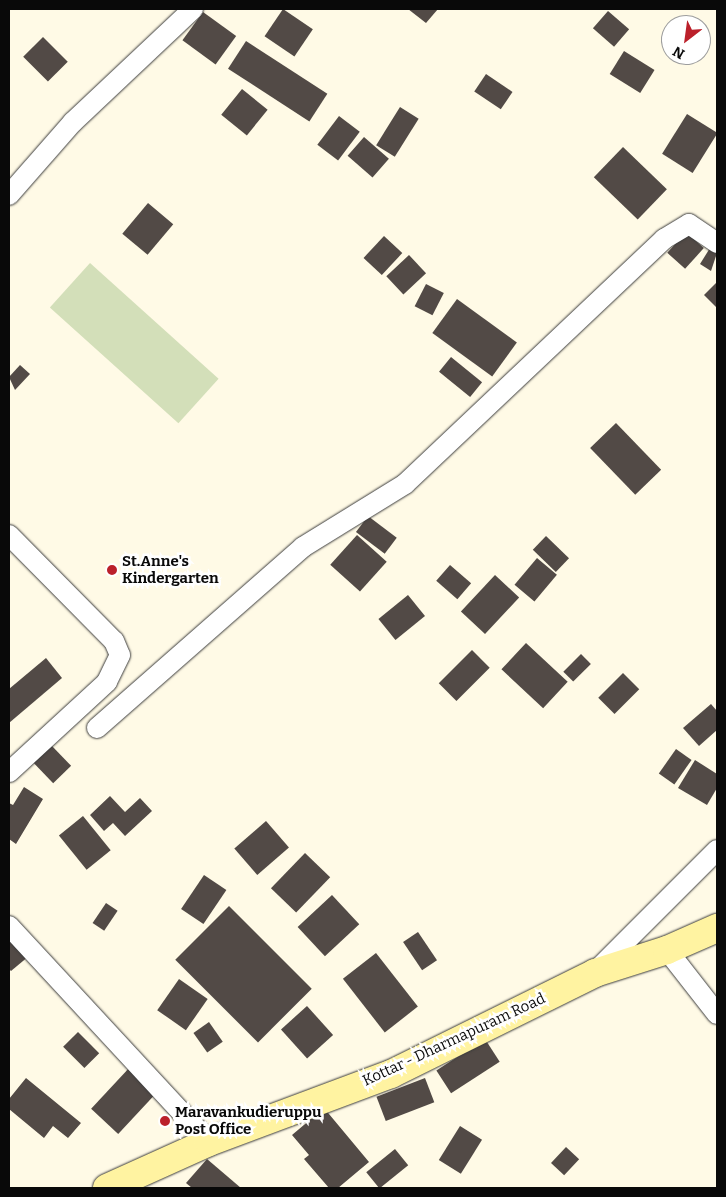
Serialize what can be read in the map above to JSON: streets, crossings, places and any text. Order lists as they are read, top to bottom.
{
  "streets": {
    "main road": ["Kottar - Dharmapuram Road"]
  },
  "places": ["St.Anne's Kindergarten", "Maravankudieruppu Post Office"],
  "north": "bottom left"
}
